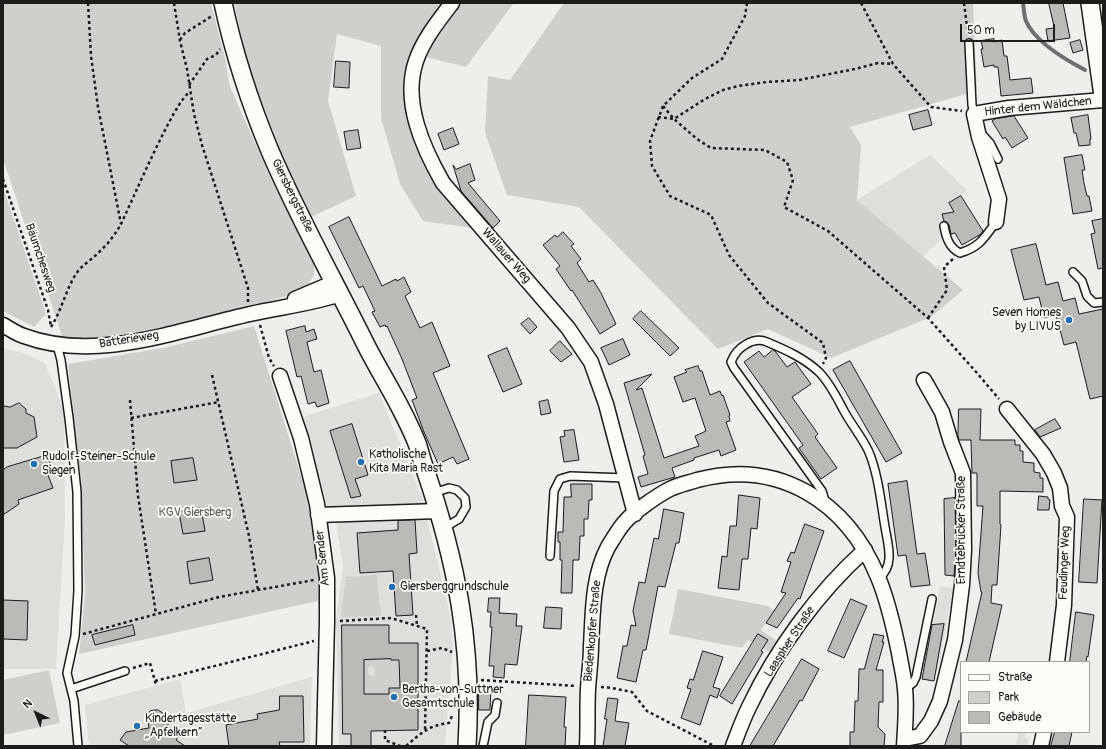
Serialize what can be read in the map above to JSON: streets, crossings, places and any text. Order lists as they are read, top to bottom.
{
  "streets": {
    "street": [
      "Hinter dem Wäldchen",
      "Giersbergstraße",
      "Wallauer Weg",
      "Batterieweg",
      "Erndtebrücker Straße",
      "Am Sender",
      "Feudinger Weg",
      "Biedenkopfer Straße",
      "Laaspher Straße"
    ],
    "path": ["Bäumchesweg"]
  },
  "crossings": [
    ["Giersbergstraße", "Batterieweg"],
    ["Wallauer Weg", "Biedenkopfer Straße"],
    ["Bäumchesweg", "Batterieweg"],
    ["Erndtebrücker Straße", "Biedenkopfer Straße"],
    ["Biedenkopfer Straße", "Laaspher Straße"]
  ],
  "parks": ["KGV Giersberg"],
  "places": [
    "Seven Homes by LIVUS",
    "Katholische Kita Maria Rast",
    "Rudolf-Steiner-Schule Siegen",
    "Giersberggrundschule",
    "Bertha-von-Suttner Gesamtschule",
    "Kindertagesstätte „Apfelkern“"
  ],
  "legend": ["Straße", "Park", "Gebäude"],
  "scale_bar": "50 m",
  "north": "top left"
}
